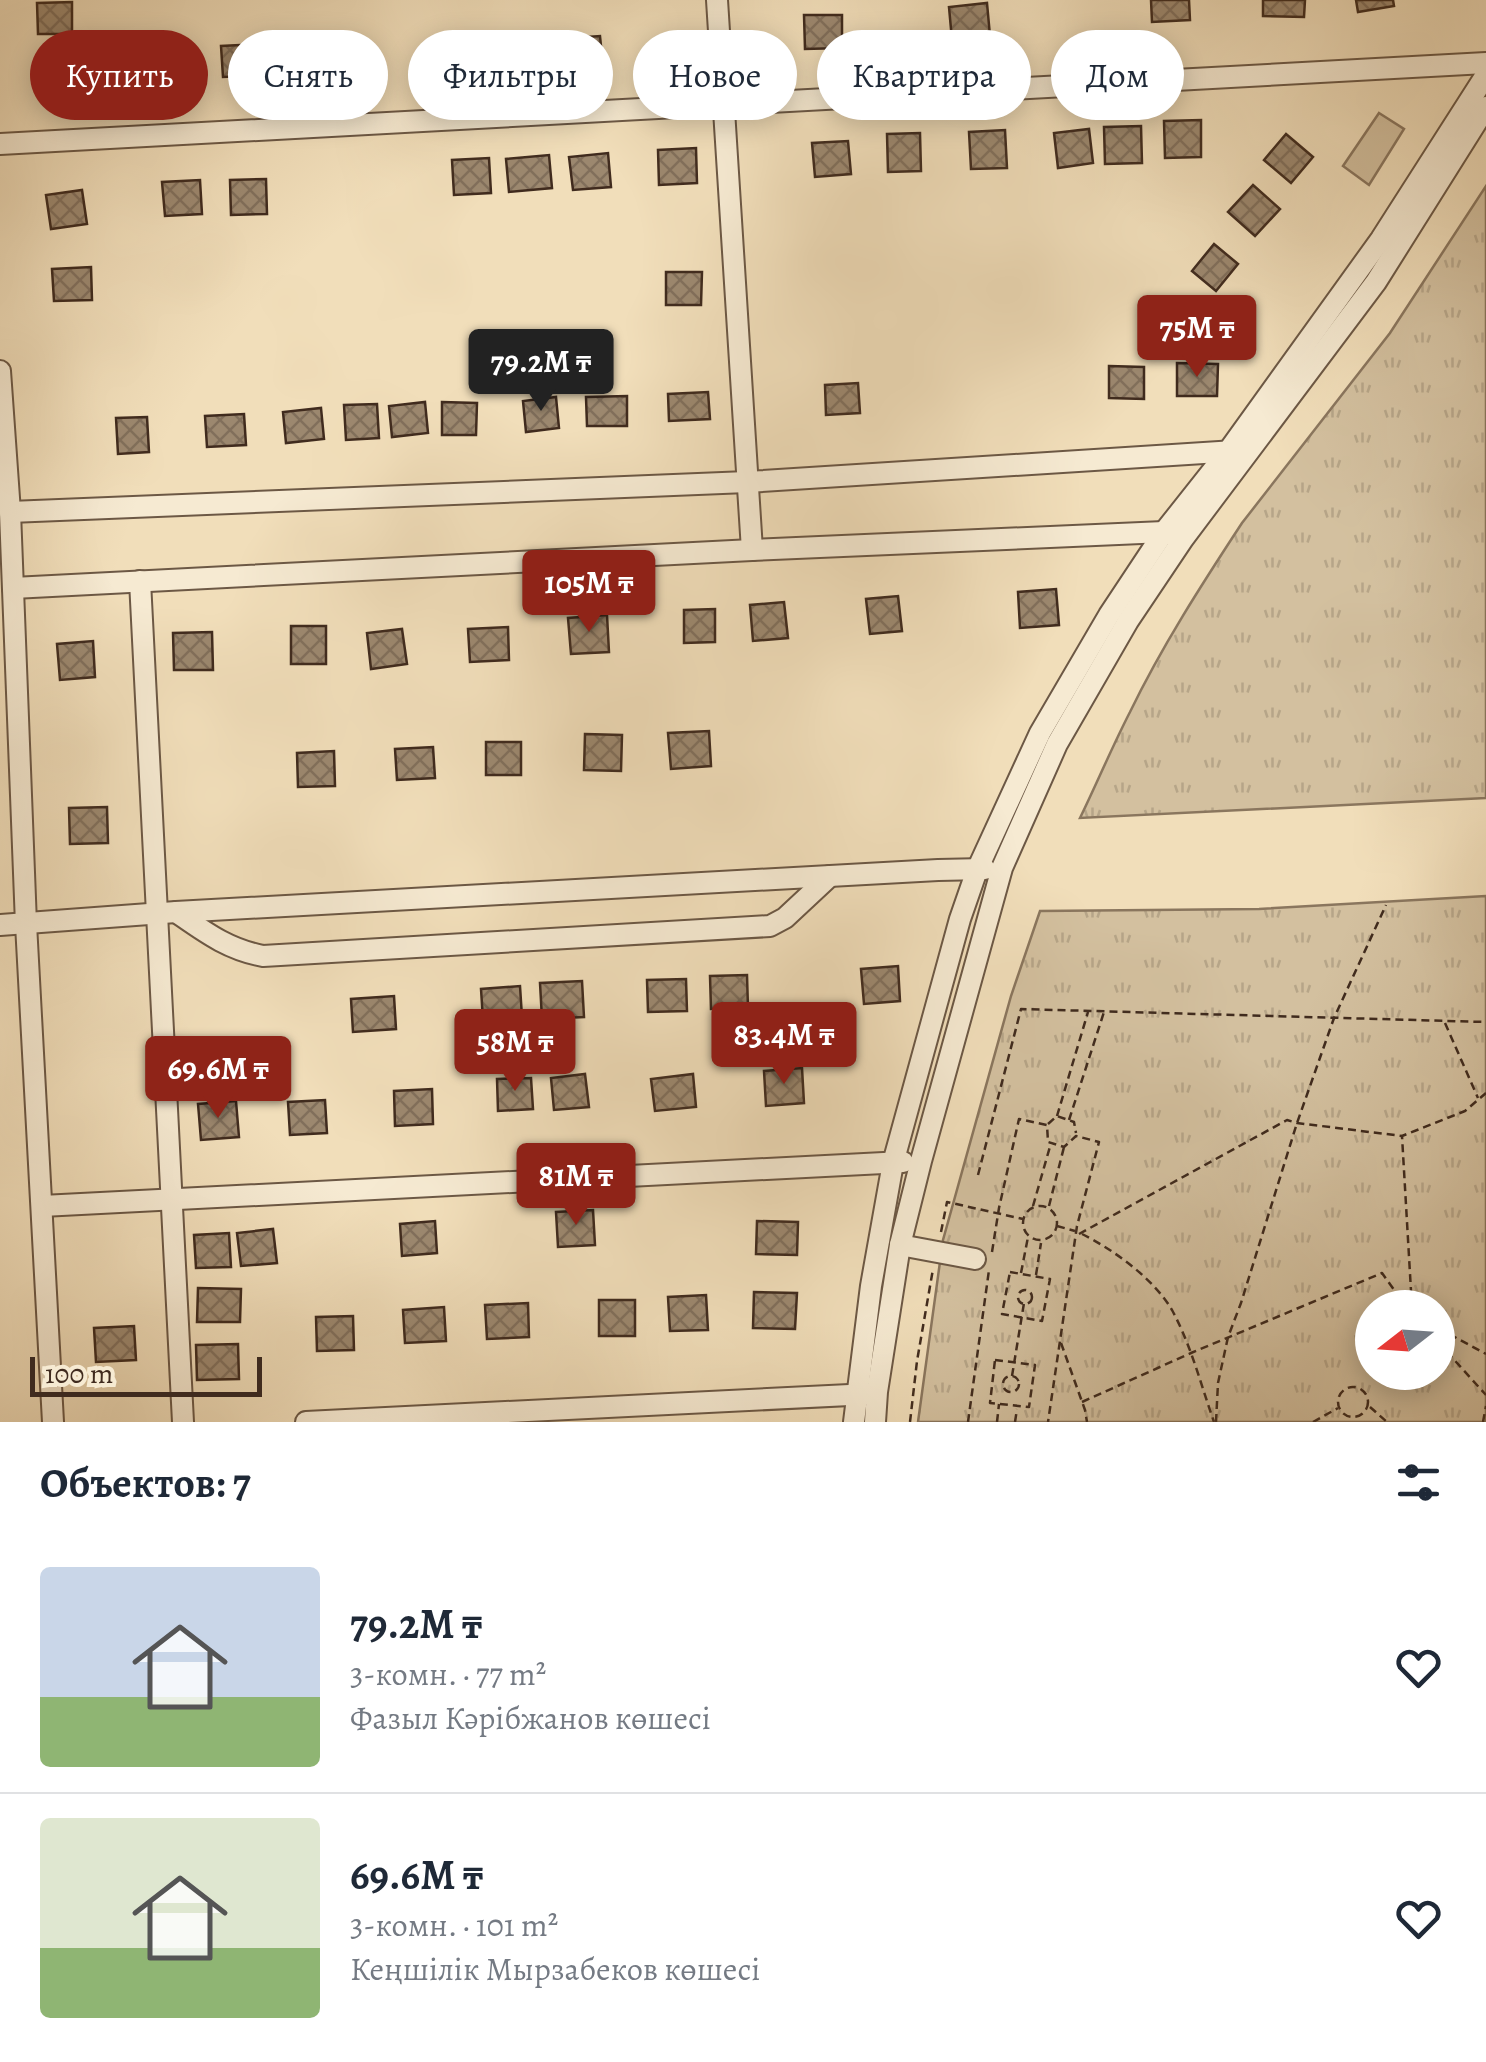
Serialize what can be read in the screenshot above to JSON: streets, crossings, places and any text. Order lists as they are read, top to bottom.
{
  "scale_bar": "100 m",
  "north": "left",
  "page": {
    "chip": [
      "Купить",
      "Снять",
      "Фильтры",
      "Новое",
      "Квартира",
      "Дом"
    ],
    "price": [
      "75M ₸",
      "79.2M ₸",
      "105M ₸",
      "83.4M ₸",
      "58M ₸",
      "69.6M ₸",
      "81M ₸"
    ],
    "scale": "100 m",
    "heading": "Объектов: 7",
    "list": [
      {
        "name": "79.2M ₸",
        "note": "3-комн. · 77 m² · Фазыл Кәрібжанов көшесі"
      },
      {
        "name": "69.6M ₸",
        "note": "3-комн. · 101 m² · Кеңшілік Мырзабеков көшесі"
      }
    ]
  }
}
